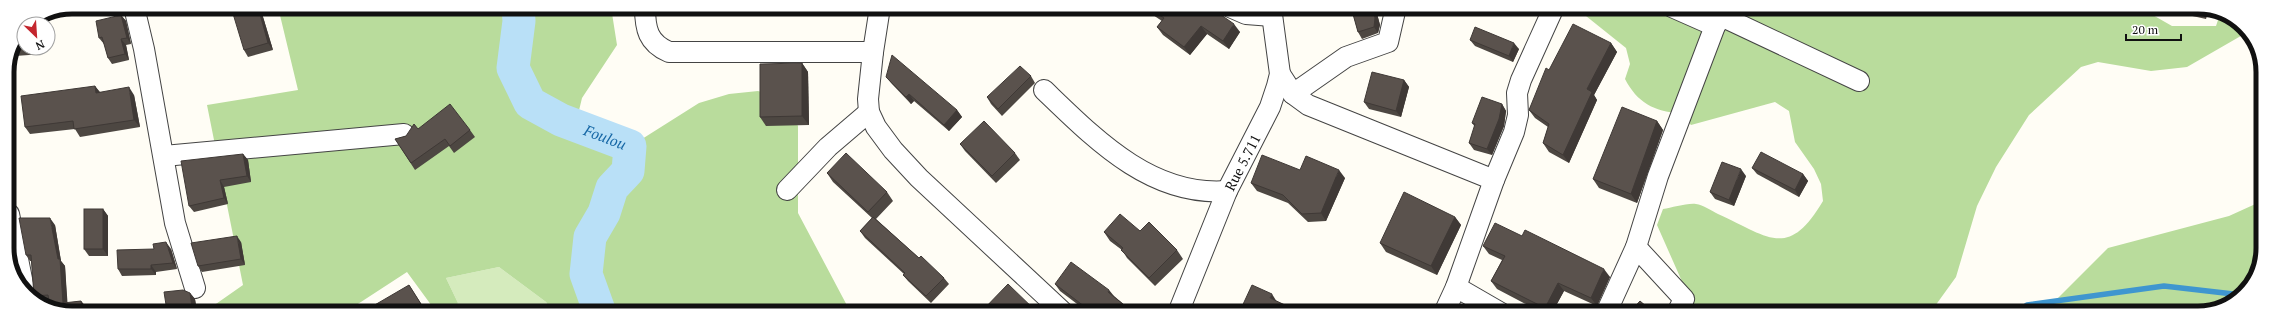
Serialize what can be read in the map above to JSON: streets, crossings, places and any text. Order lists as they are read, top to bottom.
{
  "streets": {
    "street": ["Rue 5.711"]
  },
  "water": ["Foulou"],
  "scale_bar": "20 m",
  "north": "bottom right"
}
